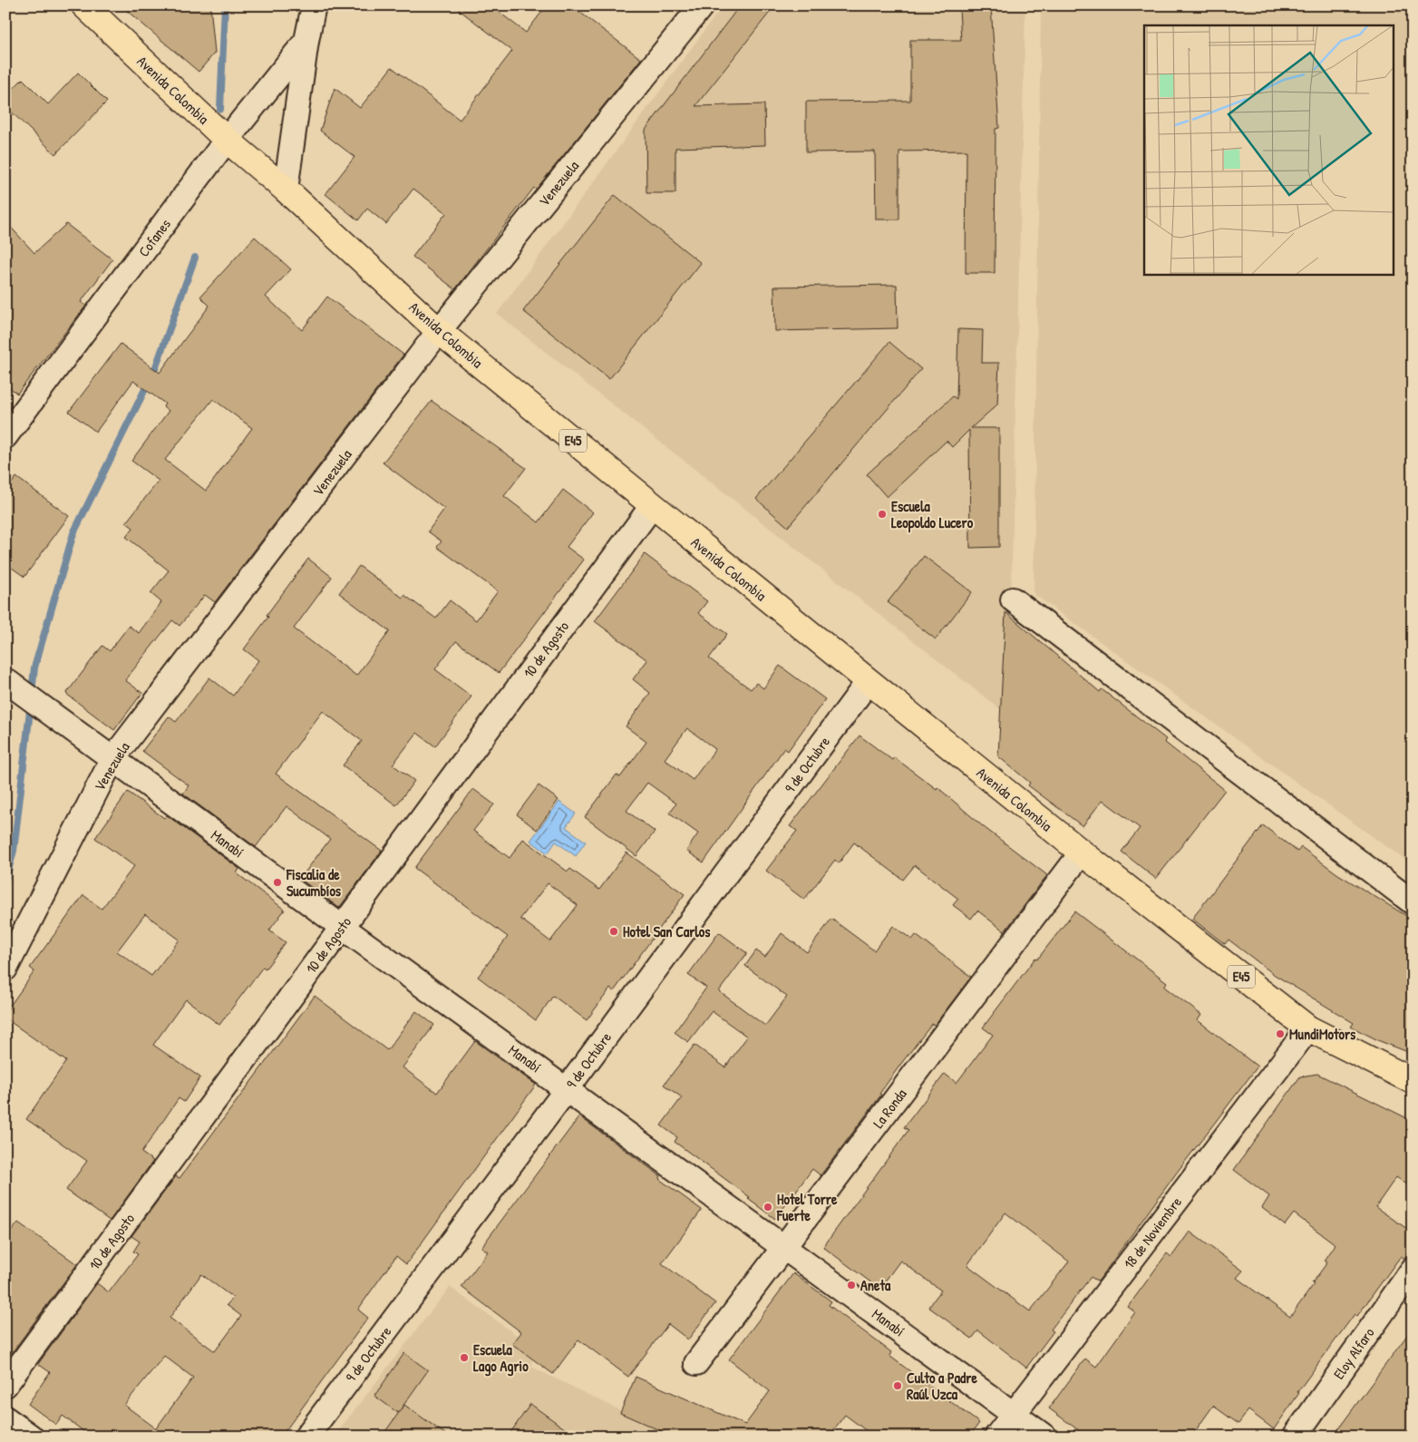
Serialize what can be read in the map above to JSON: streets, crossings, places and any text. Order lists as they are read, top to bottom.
{
  "streets": {
    "main road": ["Avenida Colombia", "E45"],
    "street": [
      "Venezuela",
      "Cofanes",
      "10 de Agosto",
      "9 de Octubre",
      "Manabí",
      "La Ronda",
      "18 de Noviembre",
      "Eloy Alfaro"
    ]
  },
  "crossings": [
    ["Avenida Colombia", "Venezuela"],
    ["Avenida Colombia", "Cofanes"],
    ["Avenida Colombia", "10 de Agosto"],
    ["Avenida Colombia", "9 de Octubre"],
    ["Avenida Colombia", "La Ronda"],
    ["Avenida Colombia", "18 de Noviembre"],
    ["Venezuela", "Manabí"],
    ["10 de Agosto", "Manabí"],
    ["9 de Octubre", "Manabí"],
    ["Manabí", "La Ronda"],
    ["Manabí", "18 de Noviembre"]
  ],
  "places": [
    "Escuela Leopoldo Lucero",
    "Fiscalia de Sucumbíos",
    "Hotel San Carlos",
    "MundiMotors",
    "Hotel Torre Fuerte",
    "Aneta",
    "Escuela Lago Agrio",
    "Culto a Padre Raúl Uzca"
  ]
}
